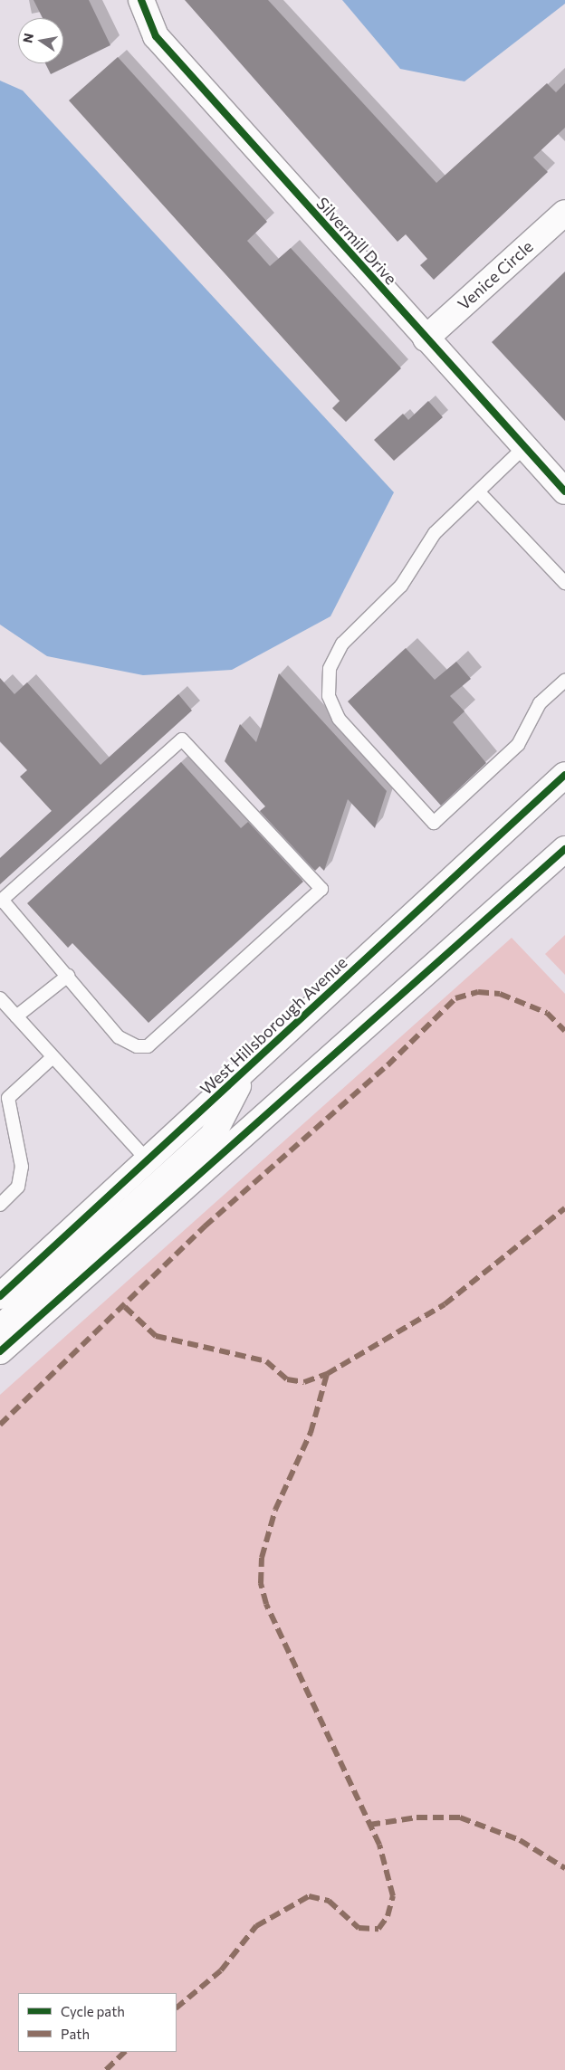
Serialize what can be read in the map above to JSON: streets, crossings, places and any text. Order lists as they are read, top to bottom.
{
  "streets": {
    "main road": ["Silvermill Drive", "Venice Circle", "West Hillsborough Avenue"]
  },
  "crossings": [
    ["Silvermill Drive", "Venice Circle"]
  ],
  "legend": ["Cycle path", "Path"],
  "north": "left"
}
